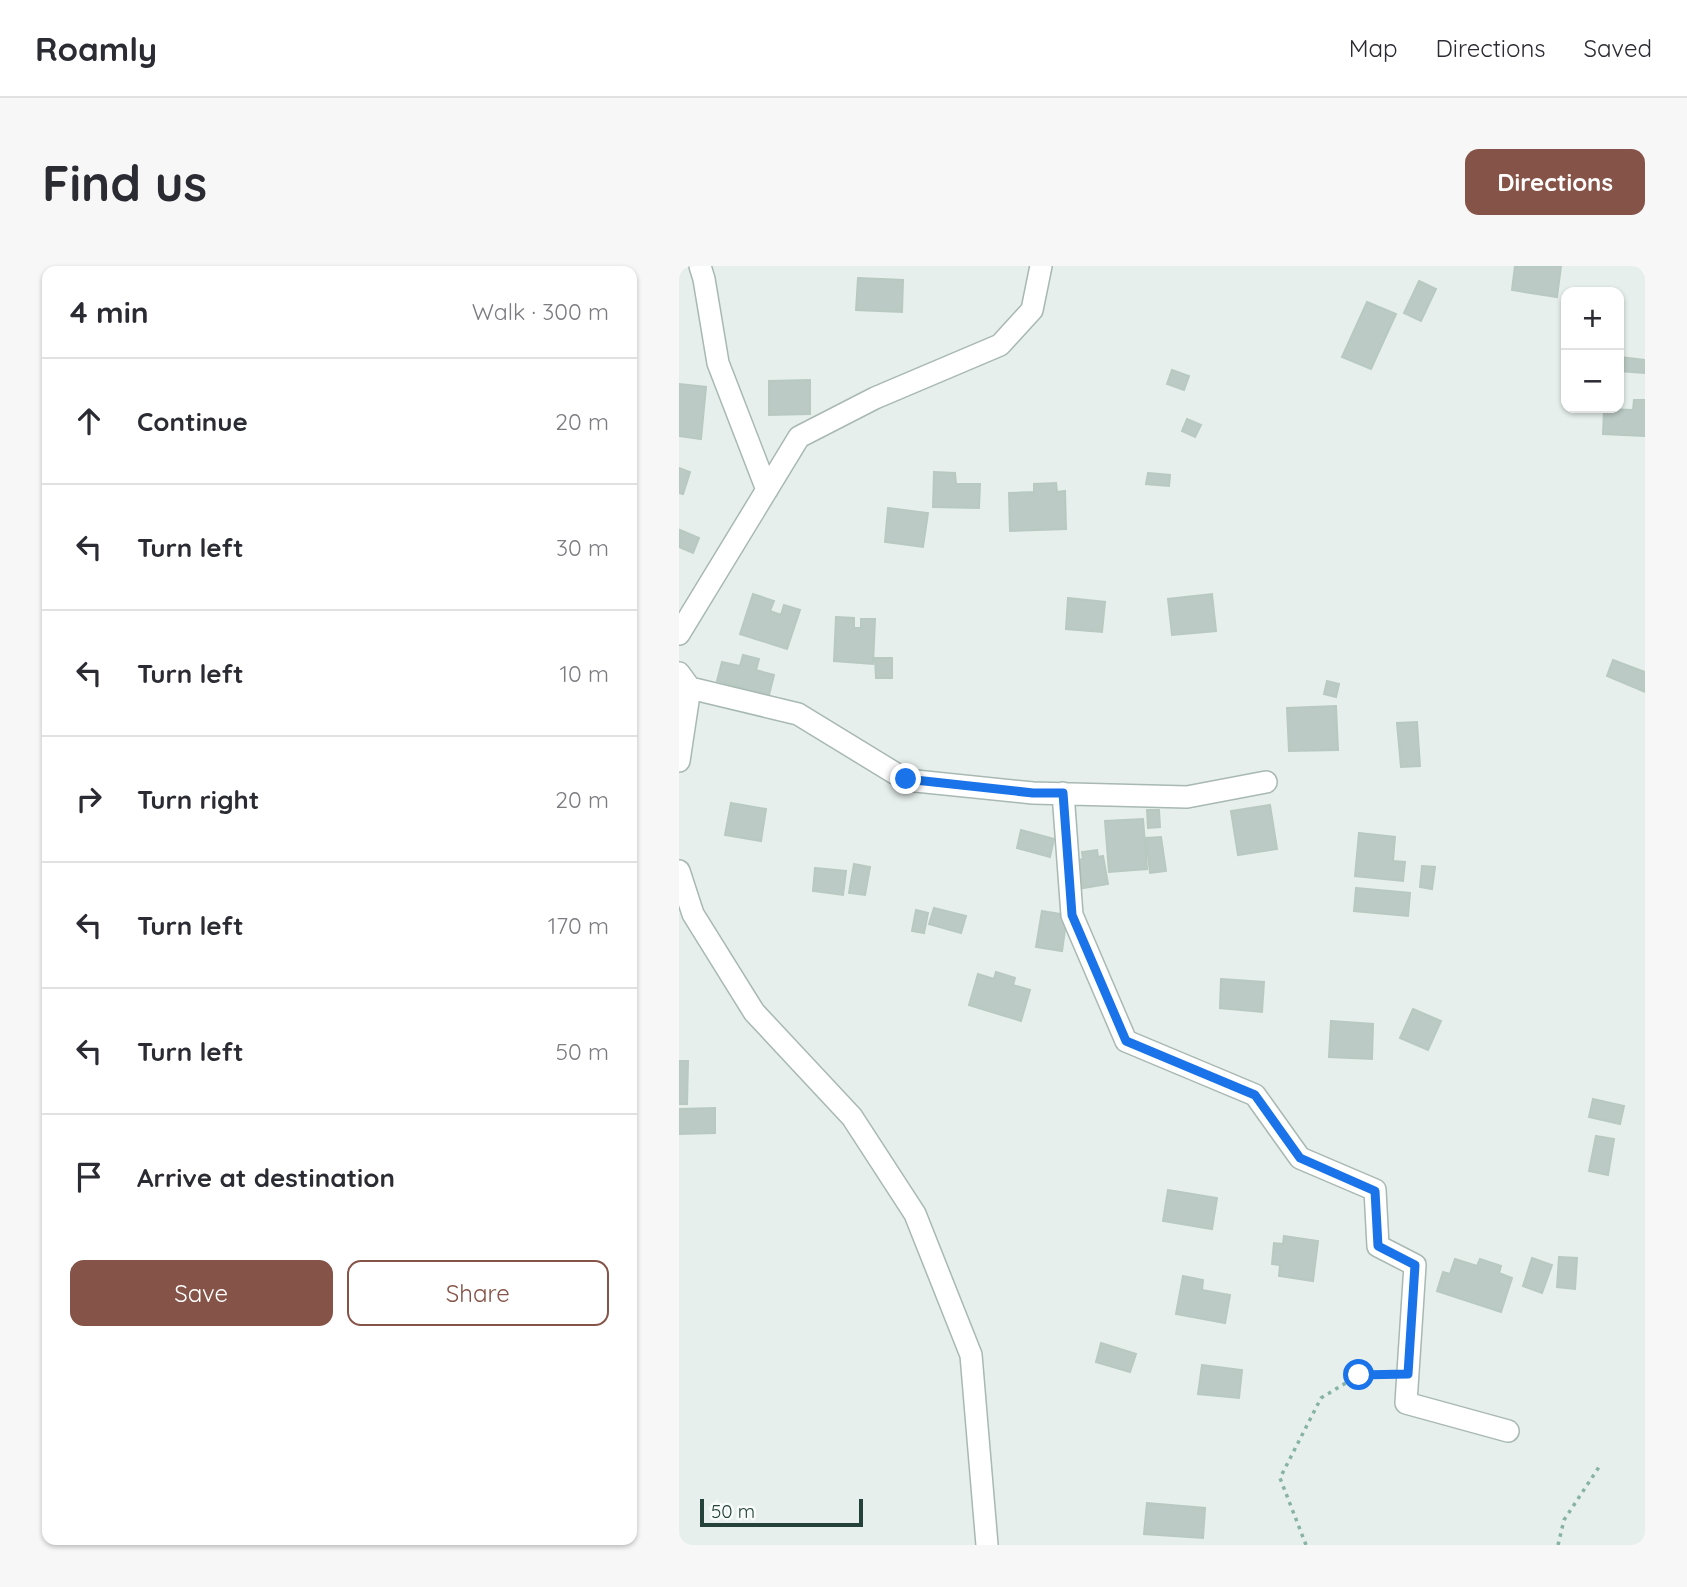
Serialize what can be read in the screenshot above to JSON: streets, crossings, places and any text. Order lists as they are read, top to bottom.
{
  "scale_bar": "50 m",
  "page": {
    "header": "Roamly",
    "nav": ["Map", "Directions", "Saved"],
    "buttons": [
      "Directions",
      ["Save", "Share"]
    ],
    "title": "Find us",
    "heading": ["4 min", "Walk · 300 m"],
    "map_buttons": ["+", "−"],
    "list": [
      ["Continue", "20 m"],
      ["Turn left", "30 m"],
      ["Turn left", "10 m"],
      ["Turn right", "20 m"],
      ["Turn left", "170 m"],
      ["Turn left", "50 m"],
      "Arrive at destination"
    ],
    "scale": "50 m"
  }
}
